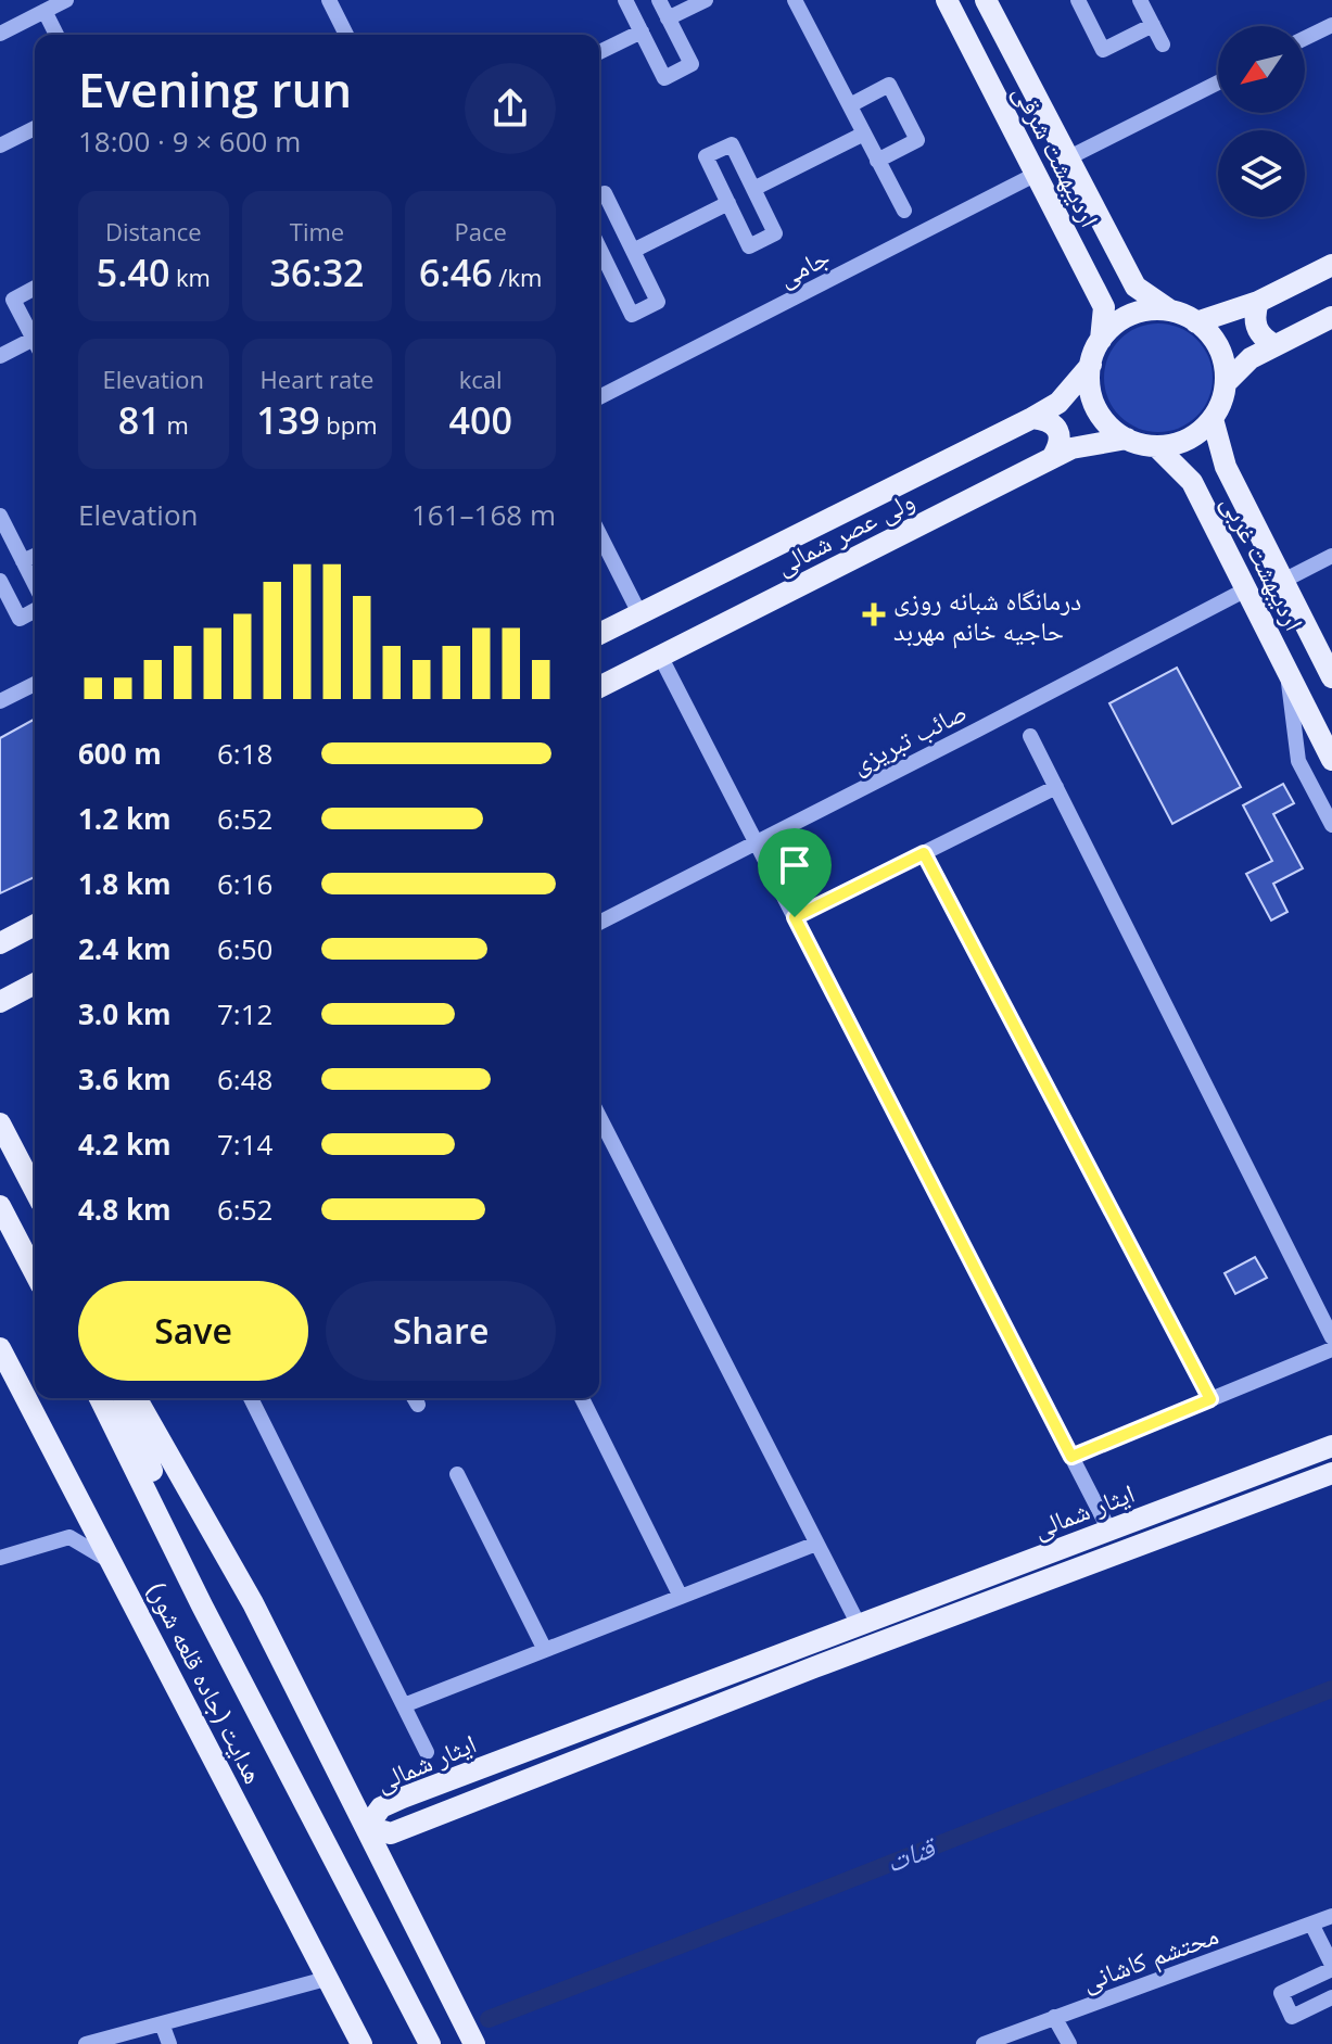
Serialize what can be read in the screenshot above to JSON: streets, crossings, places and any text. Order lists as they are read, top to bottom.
{
  "streets": {
    "main road": [
      "اردیبهشت شرقی",
      "ولی عصر شمالی",
      "اردیبهشت غربی",
      "ایثار شمالی",
      "هدایت (جاده قلعه شور)"
    ],
    "street": ["جامی", "صائب تبریزی", "محتشم کاشانی"]
  },
  "crossings": [
    ["اردیبهشت شرقی", "جامی"],
    ["اردیبهشت شرقی", "ولی عصر شمالی"],
    ["اردیبهشت شرقی", "اردیبهشت غربی"],
    ["ولی عصر شمالی", "اردیبهشت غربی"],
    ["اردیبهشت غربی", "صائب تبریزی"]
  ],
  "water": ["قنات"],
  "places": {
    "health": ["درمانگاه شبانه‌ روزی حاجیه‌ خانم مهربد"]
  },
  "north": "bottom left",
  "page": {
    "heading": ["Evening run", "18:00 · 9 × 600 m"],
    "stats": [
      ["Distance", "5.40 km"],
      ["Time", "36:32"],
      ["Pace", "6:46 /km"],
      ["Elevation", "81 m"],
      ["Heart rate", "139 bpm"],
      ["kcal", "400"]
    ],
    "chart": ["Elevation", "161–168 m"],
    "list": [
      {
        "name": "600 m",
        "note": "6:18"
      },
      {
        "name": "1.2 km",
        "note": "6:52"
      },
      {
        "name": "1.8 km",
        "note": "6:16"
      },
      {
        "name": "2.4 km",
        "note": "6:50"
      },
      {
        "name": "3.0 km",
        "note": "7:12"
      },
      {
        "name": "3.6 km",
        "note": "6:48"
      },
      {
        "name": "4.2 km",
        "note": "7:14"
      },
      {
        "name": "4.8 km",
        "note": "6:52"
      }
    ],
    "buttons": ["Save", "Share"]
  }
}
